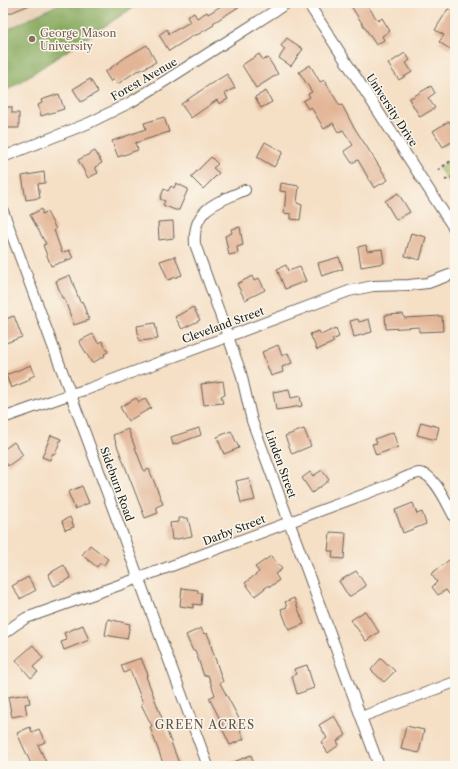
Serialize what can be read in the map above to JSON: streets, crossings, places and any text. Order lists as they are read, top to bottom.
{
  "streets": {
    "street": [
      "Forest Avenue",
      "University Drive",
      "Cleveland Street",
      "Linden Street",
      "Sideburn Road",
      "Darby Street"
    ]
  },
  "crossings": [
    ["Cleveland Street", "Linden Street"],
    ["Cleveland Street", "Sideburn Road"],
    ["Linden Street", "Darby Street"],
    ["Sideburn Road", "Darby Street"]
  ],
  "districts": ["GREEN ACRES"],
  "places": ["George Mason University"]
}
